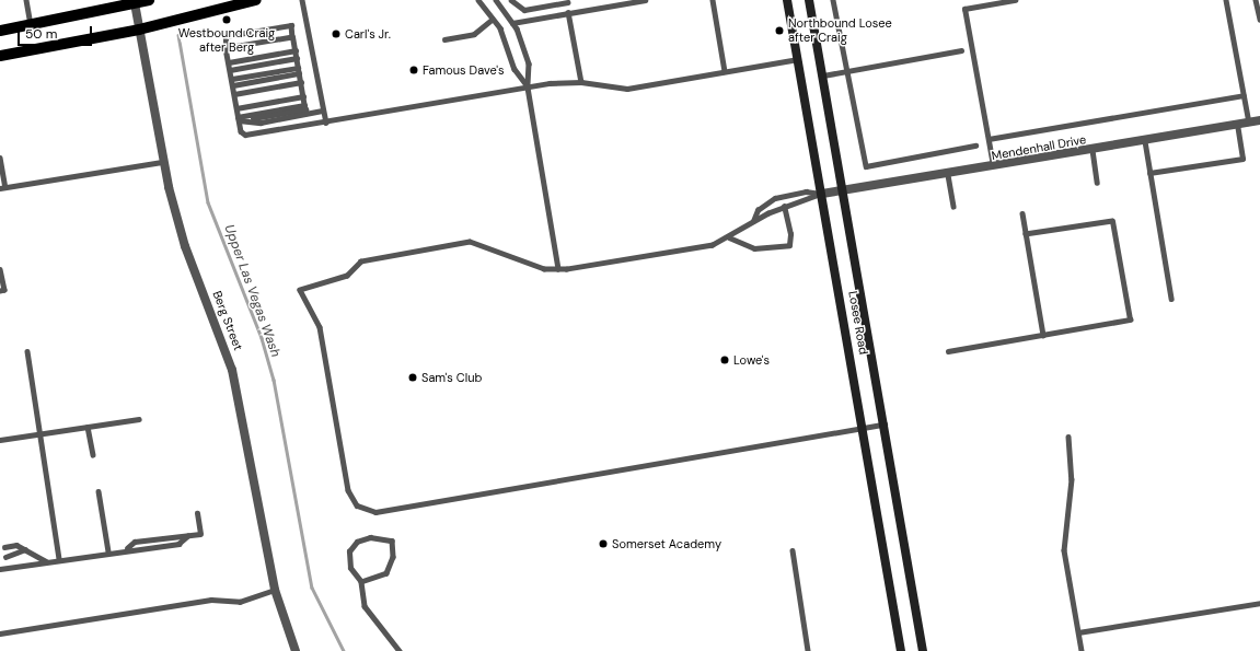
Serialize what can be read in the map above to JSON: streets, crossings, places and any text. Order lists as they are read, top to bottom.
{
  "streets": {
    "main road": ["Losee Road"],
    "street": ["Mendenhall Drive", "Berg Street"]
  },
  "crossings": [
    ["Mendenhall Drive", "Losee Road"]
  ],
  "water": ["Upper Las Vegas Wash"],
  "places": [
    "Westbound Craig after Berg",
    "Northbound Losee after Craig",
    "Carl's Jr.",
    "Famous Dave's",
    "Lowe's",
    "Sam's Club",
    "Somerset Academy"
  ],
  "scale_bar": "50 m"
}
